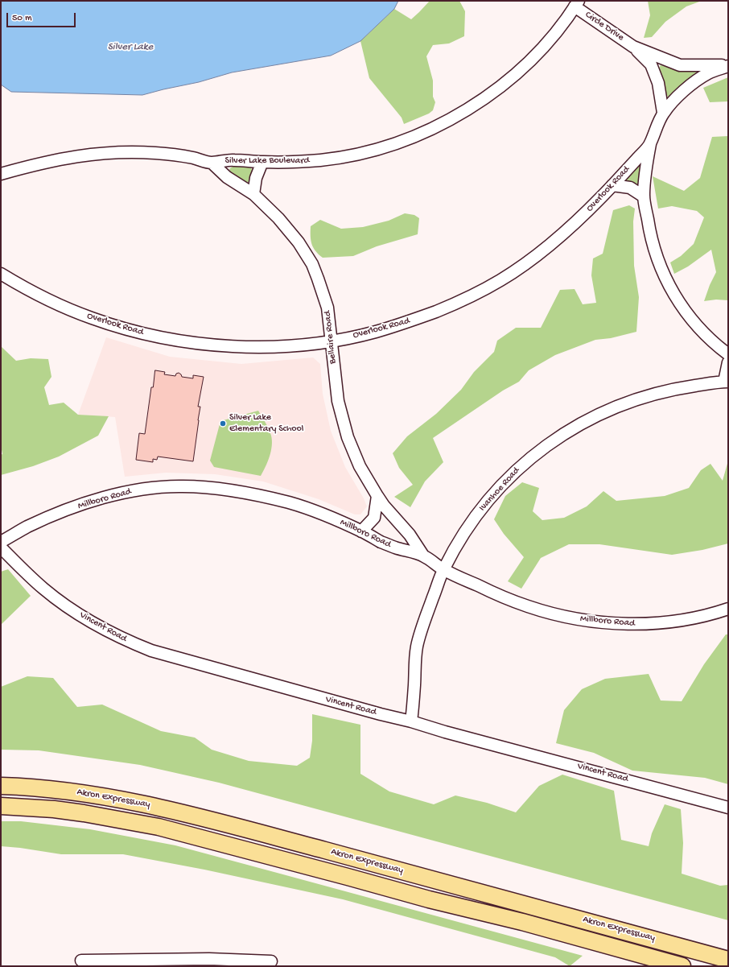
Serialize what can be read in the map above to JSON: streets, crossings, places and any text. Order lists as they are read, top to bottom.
{
  "streets": {
    "highway": ["Akron Expressway"],
    "street": [
      "Circle Drive",
      "Silver Lake Boulevard",
      "Overlook Road",
      "Bellaire Road",
      "Ivanhoe Road",
      "Millboro Road",
      "Vincent Road"
    ]
  },
  "crossings": [
    ["Circle Drive", "Silver Lake Boulevard"],
    ["Circle Drive", "Overlook Road"],
    ["Silver Lake Boulevard", "Bellaire Road"],
    ["Overlook Road", "Bellaire Road"],
    ["Bellaire Road", "Millboro Road"],
    ["Ivanhoe Road", "Millboro Road"],
    ["Ivanhoe Road", "Vincent Road"]
  ],
  "water": ["Silver Lake"],
  "places": ["Silver Lake Elementary School"],
  "scale_bar": "50 m"
}
